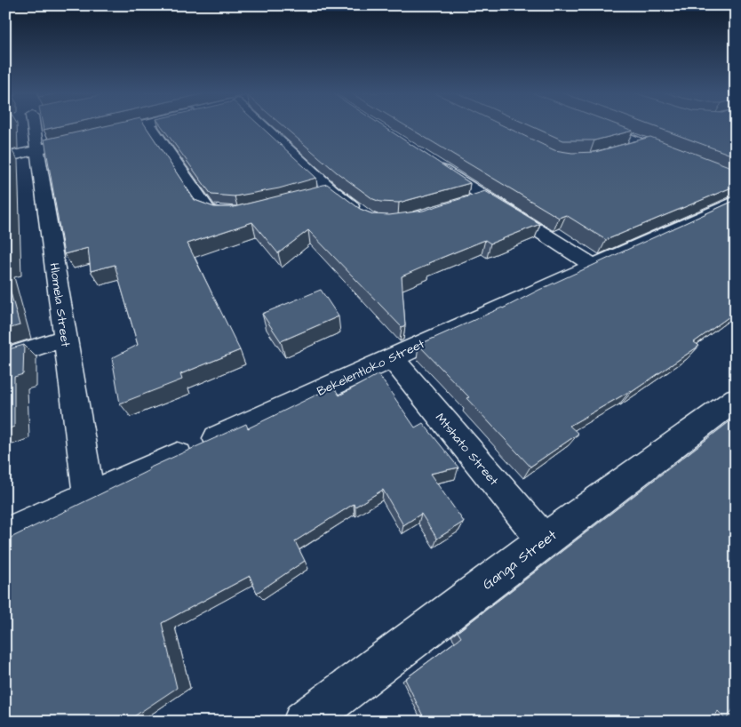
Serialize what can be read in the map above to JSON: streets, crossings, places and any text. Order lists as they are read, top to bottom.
{
  "streets": {
    "street": [
      "Hlomela Street",
      "Bekelentloko Street",
      "Mtshato Street",
      "Ganga Street"
    ]
  },
  "crossings": [
    ["Hlomela Street", "Bekelentloko Street"],
    ["Bekelentloko Street", "Mtshato Street"],
    ["Mtshato Street", "Ganga Street"]
  ]
}
